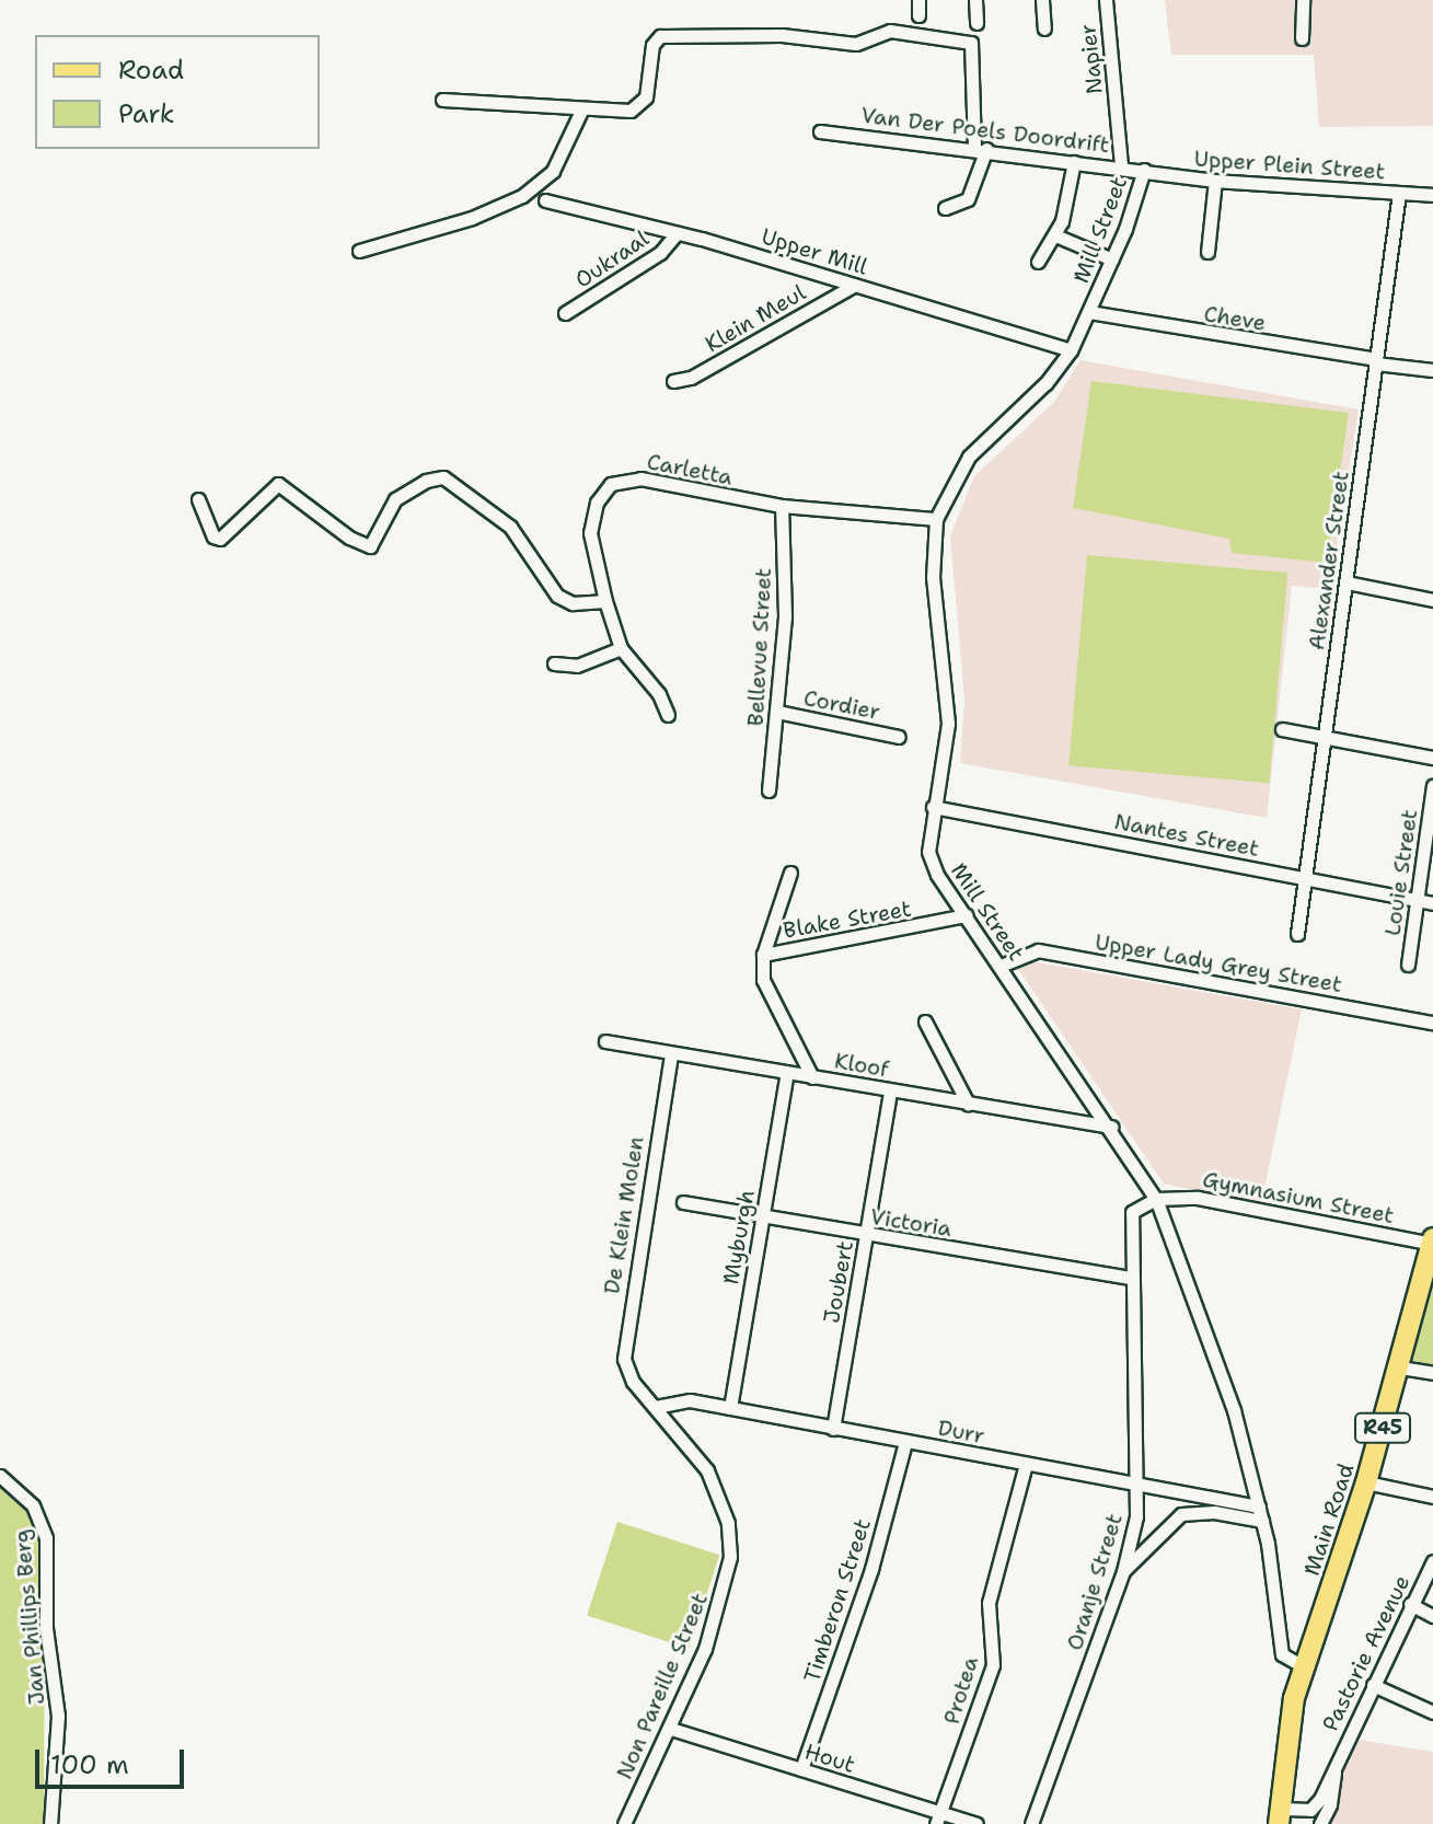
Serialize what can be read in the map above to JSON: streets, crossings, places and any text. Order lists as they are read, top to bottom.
{
  "streets": {
    "main road": ["R45", "Main Road"],
    "street": [
      "Napier",
      "Van Der Poels Doordrift",
      "Upper Plein Street",
      "Mill Street",
      "Upper Mill",
      "Oukraal",
      "Klein Meul",
      "Cheve",
      "Carletta",
      "Alexander Street",
      "Bellevue Street",
      "Cordier",
      "Nantes Street",
      "Louie Street",
      "Blake Street",
      "Upper Lady Grey Street",
      "Kloof",
      "Gymnasium Street",
      "De Klein Molen",
      "Victoria",
      "Myburgh",
      "Joubert",
      "Durr",
      "Oranje Street",
      "Timberon Street",
      "Jan Phillips Berg",
      "Pastorie Avenue",
      "Non Pareille Street",
      "Protea",
      "Hout"
    ]
  },
  "crossings": [
    ["Napier", "Van Der Poels Doordrift"],
    ["Van Der Poels Doordrift", "Upper Plein Street"],
    ["Van Der Poels Doordrift", "Mill Street"],
    ["Upper Plein Street", "Mill Street"],
    ["Upper Plein Street", "Alexander Street"],
    ["Mill Street", "Upper Mill"],
    ["Mill Street", "Cheve"],
    ["Mill Street", "Carletta"],
    ["Mill Street", "Nantes Street"],
    ["Mill Street", "Blake Street"],
    ["Mill Street", "Upper Lady Grey Street"],
    ["Mill Street", "Kloof"],
    ["Mill Street", "Gymnasium Street"],
    ["Mill Street", "Durr"],
    ["Mill Street", "Main Road"],
    ["Mill Street", "Oranje Street"],
    ["Upper Mill", "Oukraal"],
    ["Upper Mill", "Klein Meul"],
    ["Cheve", "Alexander Street"],
    ["Carletta", "Bellevue Street"],
    ["Alexander Street", "Nantes Street"],
    ["Bellevue Street", "Cordier"],
    ["Nantes Street", "Louie Street"],
    ["Blake Street", "Kloof"],
    ["Kloof", "De Klein Molen"],
    ["Kloof", "Myburgh"],
    ["Kloof", "Joubert"],
    ["Gymnasium Street", "Main Road"],
    ["Gymnasium Street", "Oranje Street"],
    ["De Klein Molen", "Non Pareille Street"],
    ["Victoria", "Myburgh"],
    ["Victoria", "Joubert"],
    ["Victoria", "Oranje Street"],
    ["Myburgh", "Durr"],
    ["Joubert", "Durr"],
    ["Durr", "Oranje Street"],
    ["Durr", "Timberon Street"],
    ["Durr", "Non Pareille Street"],
    ["Durr", "Protea"],
    ["Main Road", "Pastorie Avenue"],
    ["Timberon Street", "Hout"],
    ["Non Pareille Street", "Hout"],
    ["Protea", "Hout"]
  ],
  "legend": ["Road", "Park"],
  "scale_bar": "100 m"
}
